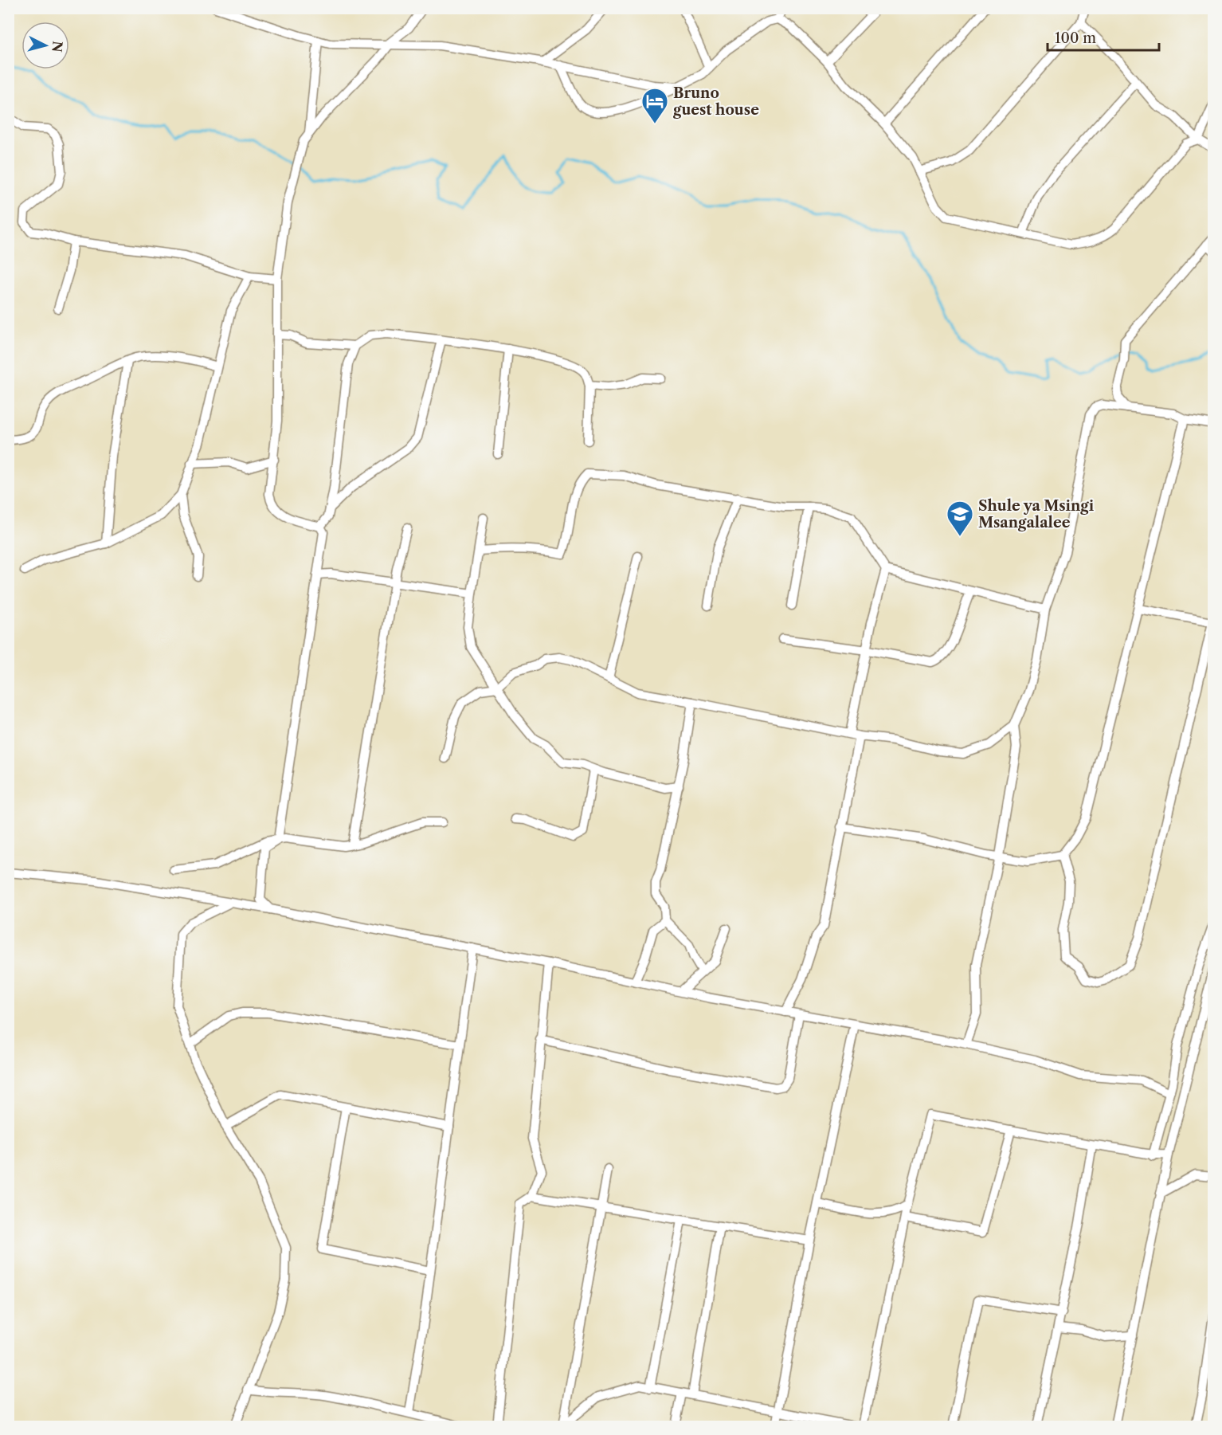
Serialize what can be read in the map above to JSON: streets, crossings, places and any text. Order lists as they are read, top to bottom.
{
  "places": {
    "hotel": ["Bruno guest house"],
    "school or university": ["Shule ya Msingi Msangalalee"]
  },
  "scale_bar": "100 m",
  "north": "right"
}
